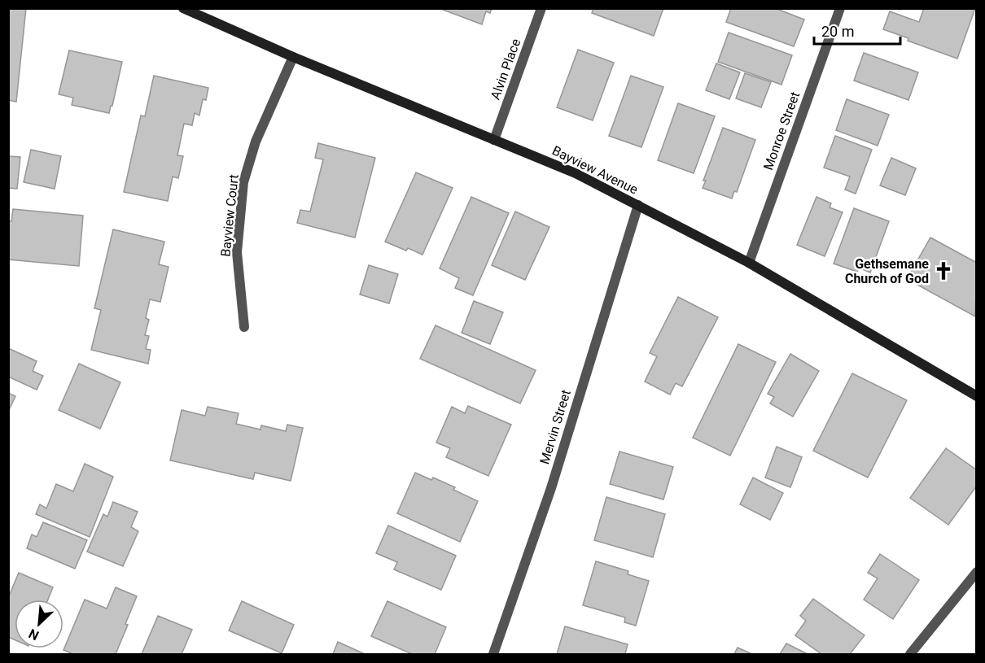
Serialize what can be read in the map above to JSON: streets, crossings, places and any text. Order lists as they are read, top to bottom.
{
  "streets": {
    "street": [
      "Alvin Place",
      "Monroe Street",
      "Bayview Avenue",
      "Bayview Court",
      "Mervin Street"
    ]
  },
  "crossings": [
    ["Alvin Place", "Bayview Avenue"],
    ["Monroe Street", "Bayview Avenue"],
    ["Bayview Avenue", "Bayview Court"],
    ["Bayview Avenue", "Mervin Street"]
  ],
  "places": {
    "church": ["Gethsemane Church of God"]
  },
  "scale_bar": "20 m",
  "north": "bottom left"
}
